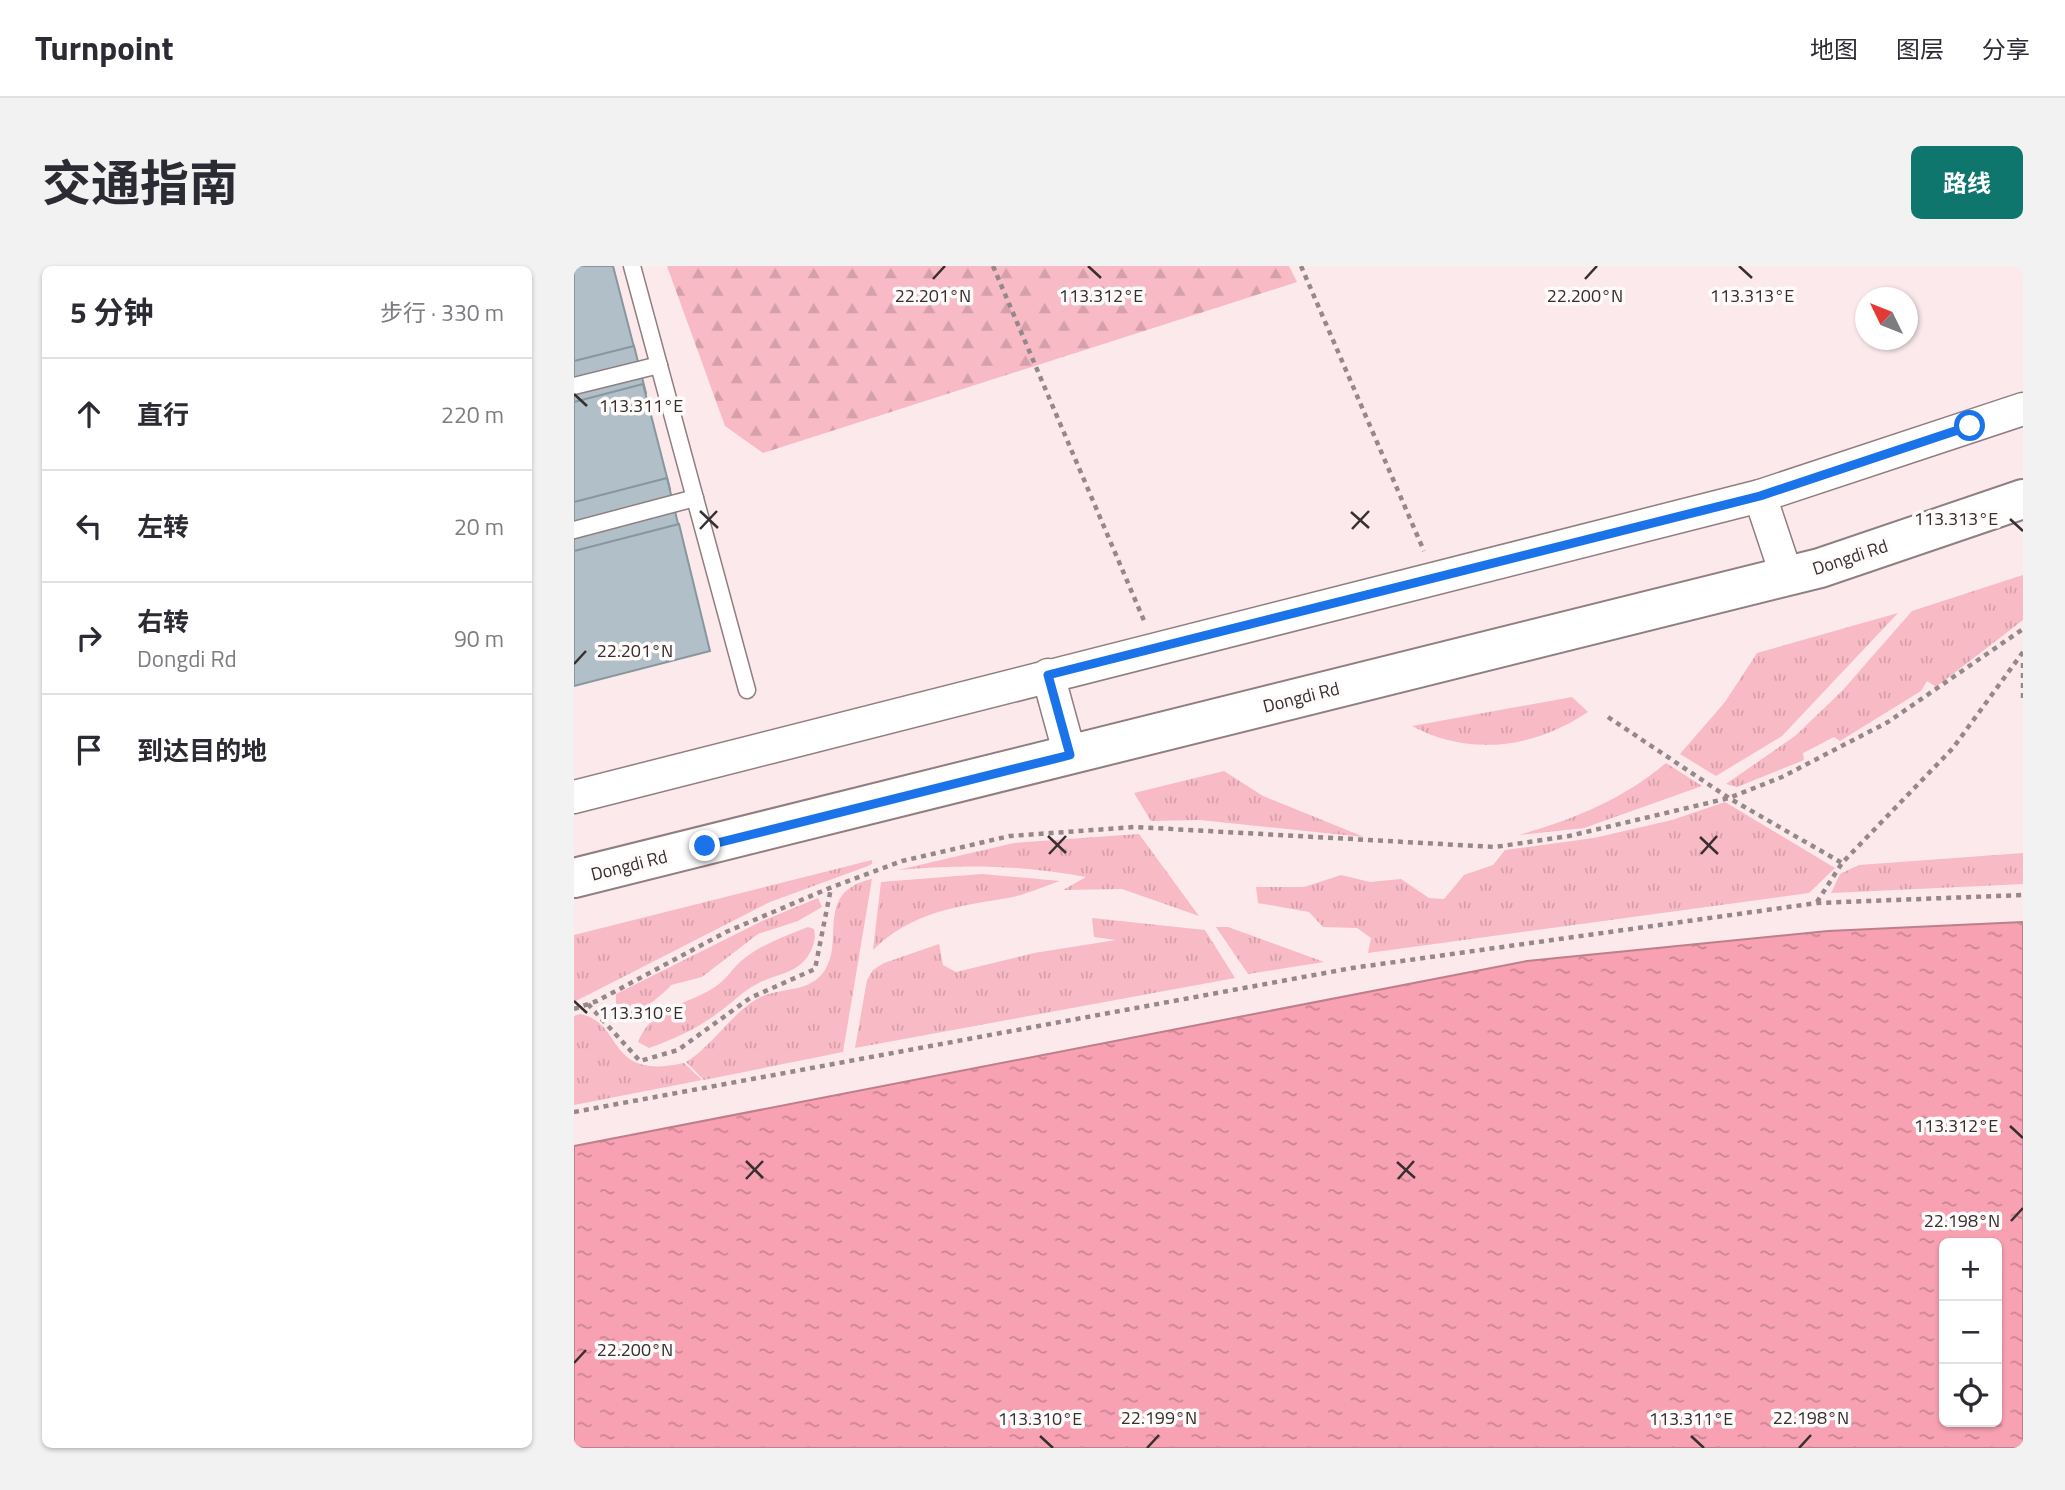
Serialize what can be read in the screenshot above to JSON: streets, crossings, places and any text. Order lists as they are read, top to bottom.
{
  "streets": {
    "main road": ["Dongdi Rd"]
  },
  "north": "top left",
  "page": {
    "header": "Turnpoint",
    "nav": ["地图", "图层", "分享"],
    "title": "交通指南",
    "buttons": "路线",
    "heading": ["5 分钟", "步行 · 330 m"],
    "list": [
      ["直行", "220 m"],
      ["左转", "20 m"],
      ["右转", "Dongdi Rd", "90 m"],
      "到达目的地"
    ],
    "map_buttons": ["+", "−"]
  },
  "coordinates": [
    "113.312°E",
    "113.313°E",
    "22.201°N",
    "22.200°N",
    "113.311°E",
    "113.310°E",
    "22.198°N",
    "22.199°N"
  ]
}
